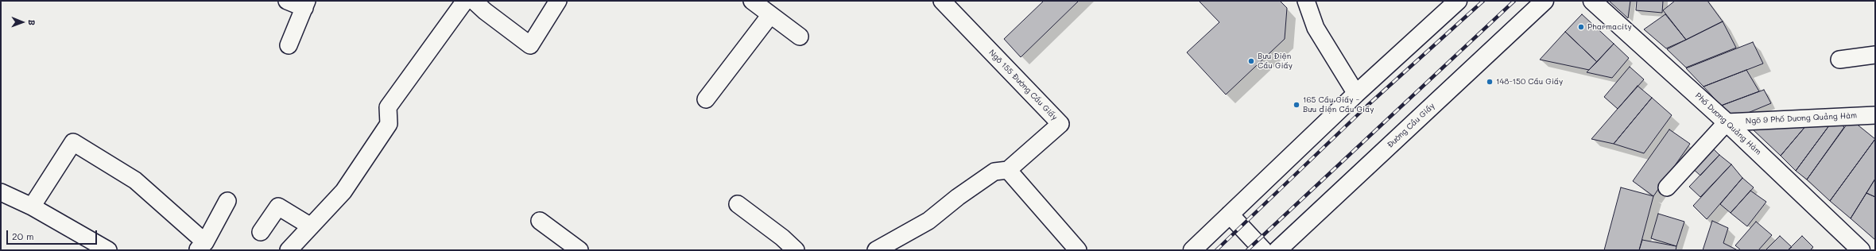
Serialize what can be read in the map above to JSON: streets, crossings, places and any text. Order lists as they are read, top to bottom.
{
  "streets": {
    "main road": ["Phố Dương Quảng Hàm", "Đường Cầu Giấy"],
    "lane": ["Ngõ 155 Đường Cầu Giấy", "Ngõ 9 Phố Dương Quảng Hàm"]
  },
  "crossings": [
    ["Ngõ 9 Phố Dương Quảng Hàm", "Phố Dương Quảng Hàm"]
  ],
  "places": [
    "Pharmacity",
    "Bưu Điện Cầu Giấy",
    "148-150 Cầu Giấy",
    "165 Cầu Giấy - Bưu điện Cầu Giấy"
  ],
  "scale_bar": "20 m",
  "north": "right"
}
